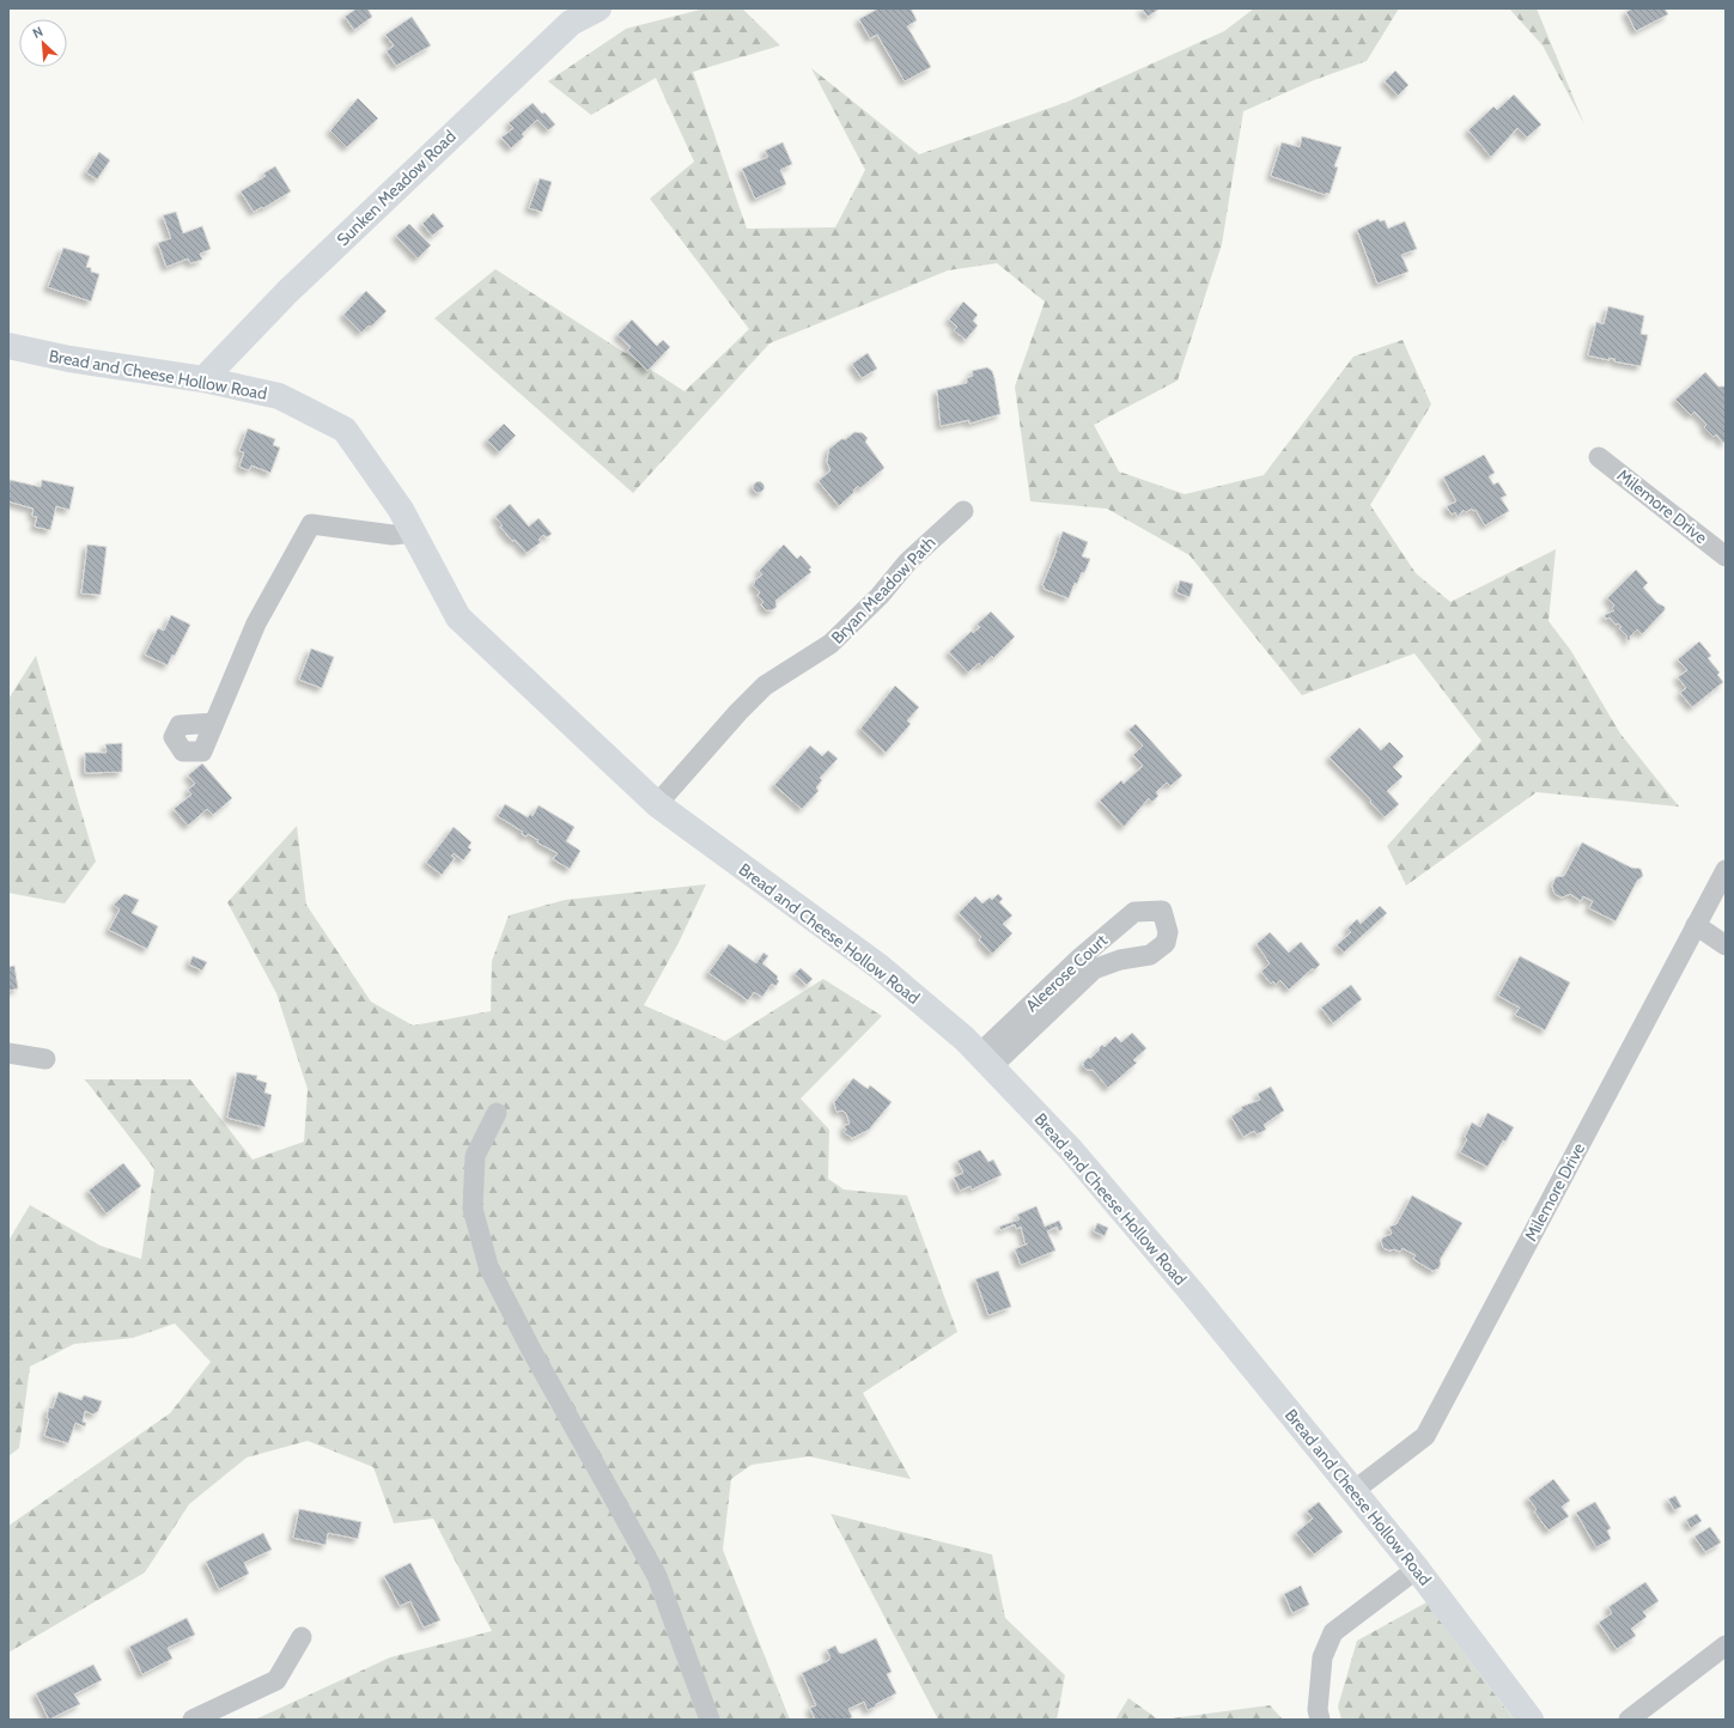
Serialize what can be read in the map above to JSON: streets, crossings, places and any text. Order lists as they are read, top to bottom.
{
  "streets": {
    "main road": ["Sunken Meadow Road", "Bread and Cheese Hollow Road"],
    "street": ["Milemore Drive", "Bryan Meadow Path", "Aleerose Court"]
  },
  "crossings": [
    ["Sunken Meadow Road", "Bread and Cheese Hollow Road"],
    ["Bread and Cheese Hollow Road", "Milemore Drive"],
    ["Bread and Cheese Hollow Road", "Bryan Meadow Path"],
    ["Bread and Cheese Hollow Road", "Aleerose Court"]
  ],
  "north": "top left"
}
